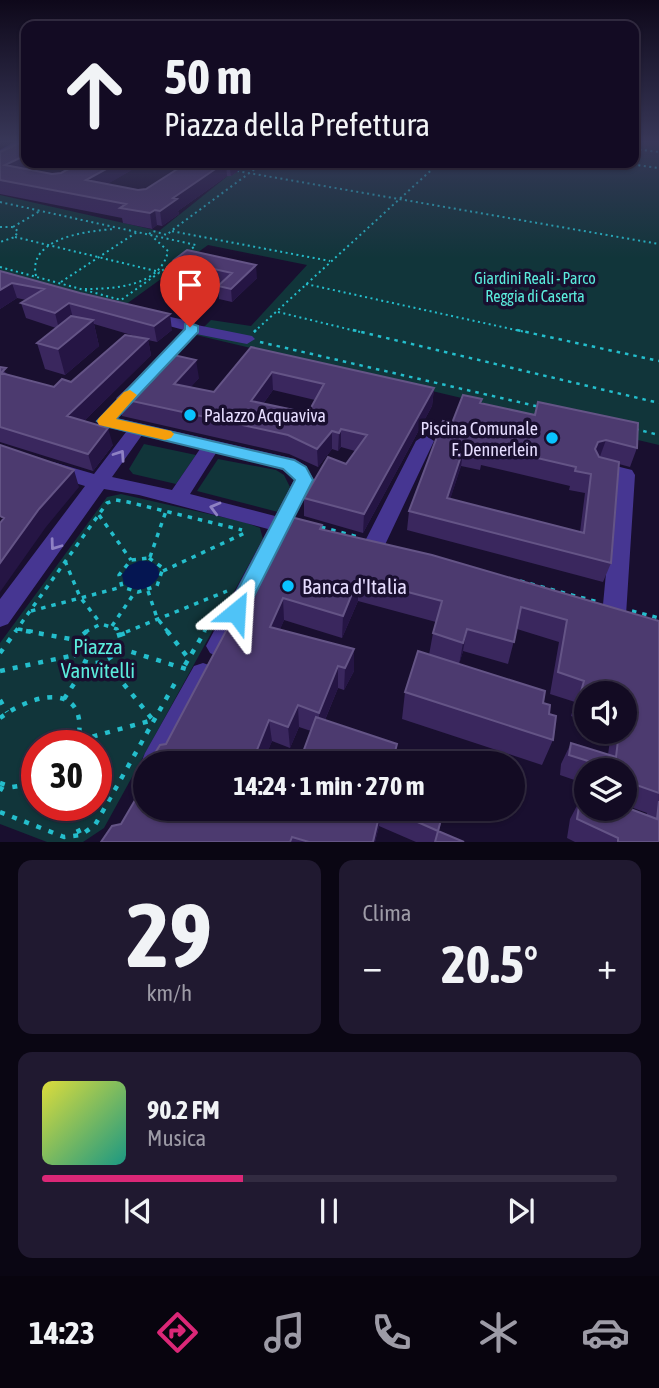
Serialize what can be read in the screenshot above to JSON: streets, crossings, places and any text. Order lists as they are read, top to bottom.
{
  "parks": ["Giardini Reali - Parco Reggia di Caserta", "Piazza Vanvitelli"],
  "places": ["Palazzo Acquaviva", "Piscina Comunale F. Dennerlein", "Banca d'Italia"],
  "page": {
    "turn": ["50 m", "Piazza della Prefettura"],
    "limit": "30",
    "trip": "14:24 · 1 min · 270 m",
    "tile": [
      ["29", "km/h"],
      "Clima"
    ],
    "heat": ["−", "20.5°", "+"],
    "song": ["90.2 FM", "Musica"],
    "tabs": "14:23"
  }
}
